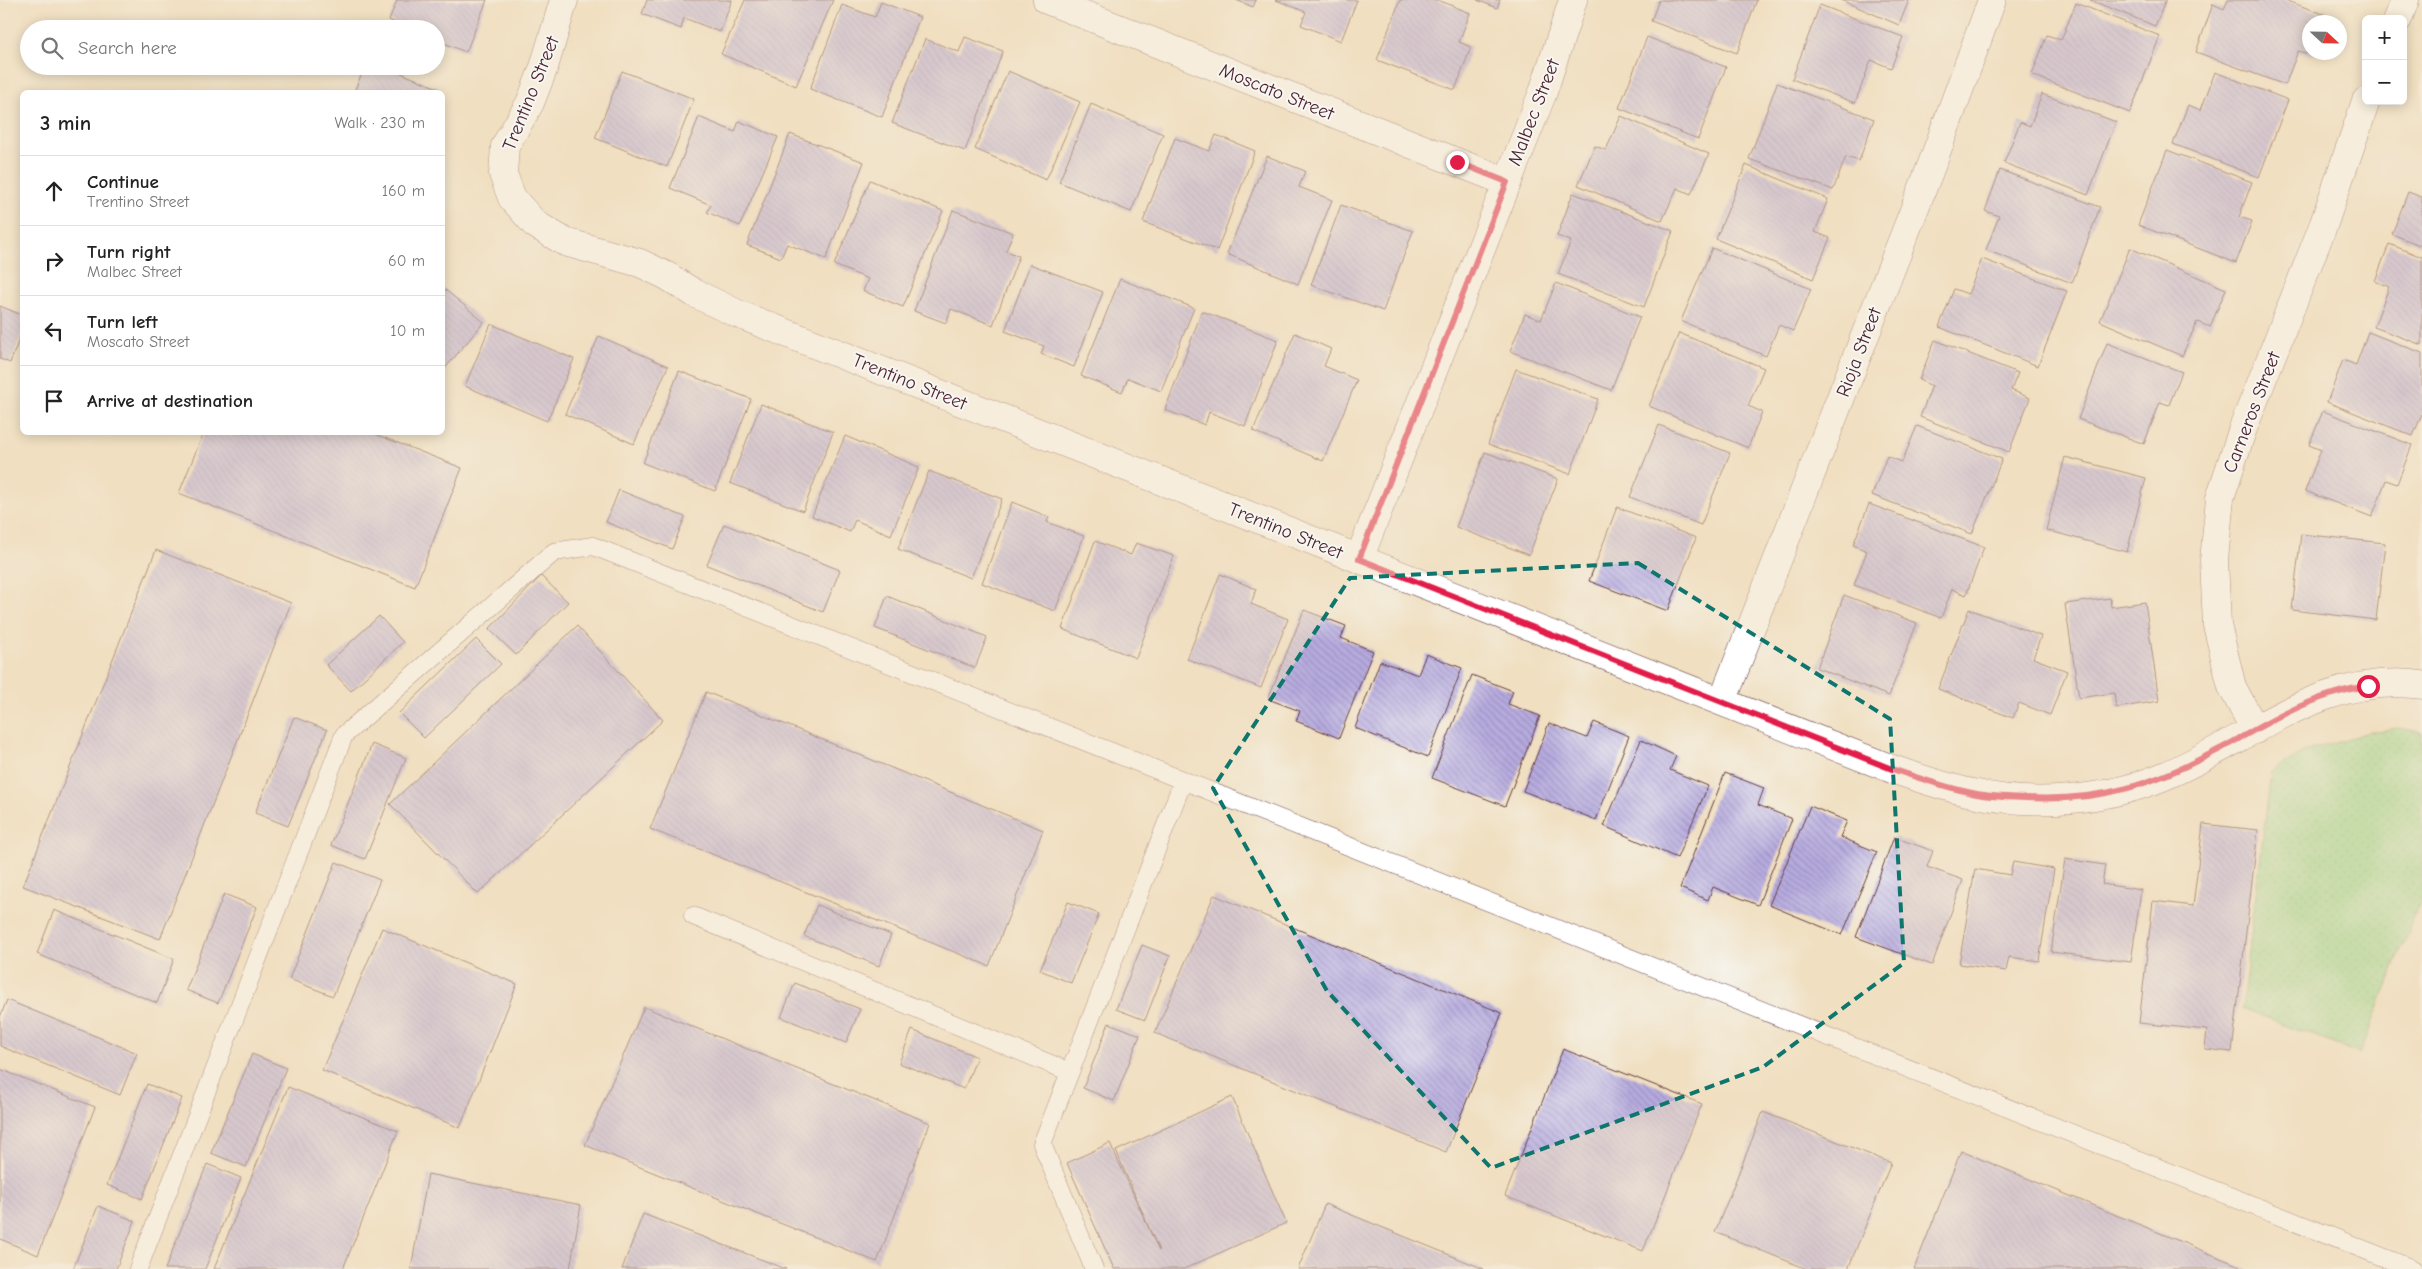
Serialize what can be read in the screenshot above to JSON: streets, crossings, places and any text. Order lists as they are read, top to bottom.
{
  "streets": {
    "street": [
      "Moscato Street",
      "Trentino Street",
      "Malbec Street",
      "Rioja Street",
      "Carneros Street"
    ]
  },
  "crossings": [
    ["Moscato Street", "Malbec Street"],
    ["Trentino Street", "Malbec Street"],
    ["Trentino Street", "Rioja Street"],
    ["Trentino Street", "Carneros Street"]
  ],
  "north": "right",
  "page": {
    "map_buttons": ["+", "−"],
    "search": "Search here",
    "heading": ["3 min", "Walk · 230 m"],
    "list": [
      ["Continue", "Trentino Street", "160 m"],
      ["Turn right", "Malbec Street", "60 m"],
      ["Turn left", "Moscato Street", "10 m"],
      "Arrive at destination"
    ]
  }
}
